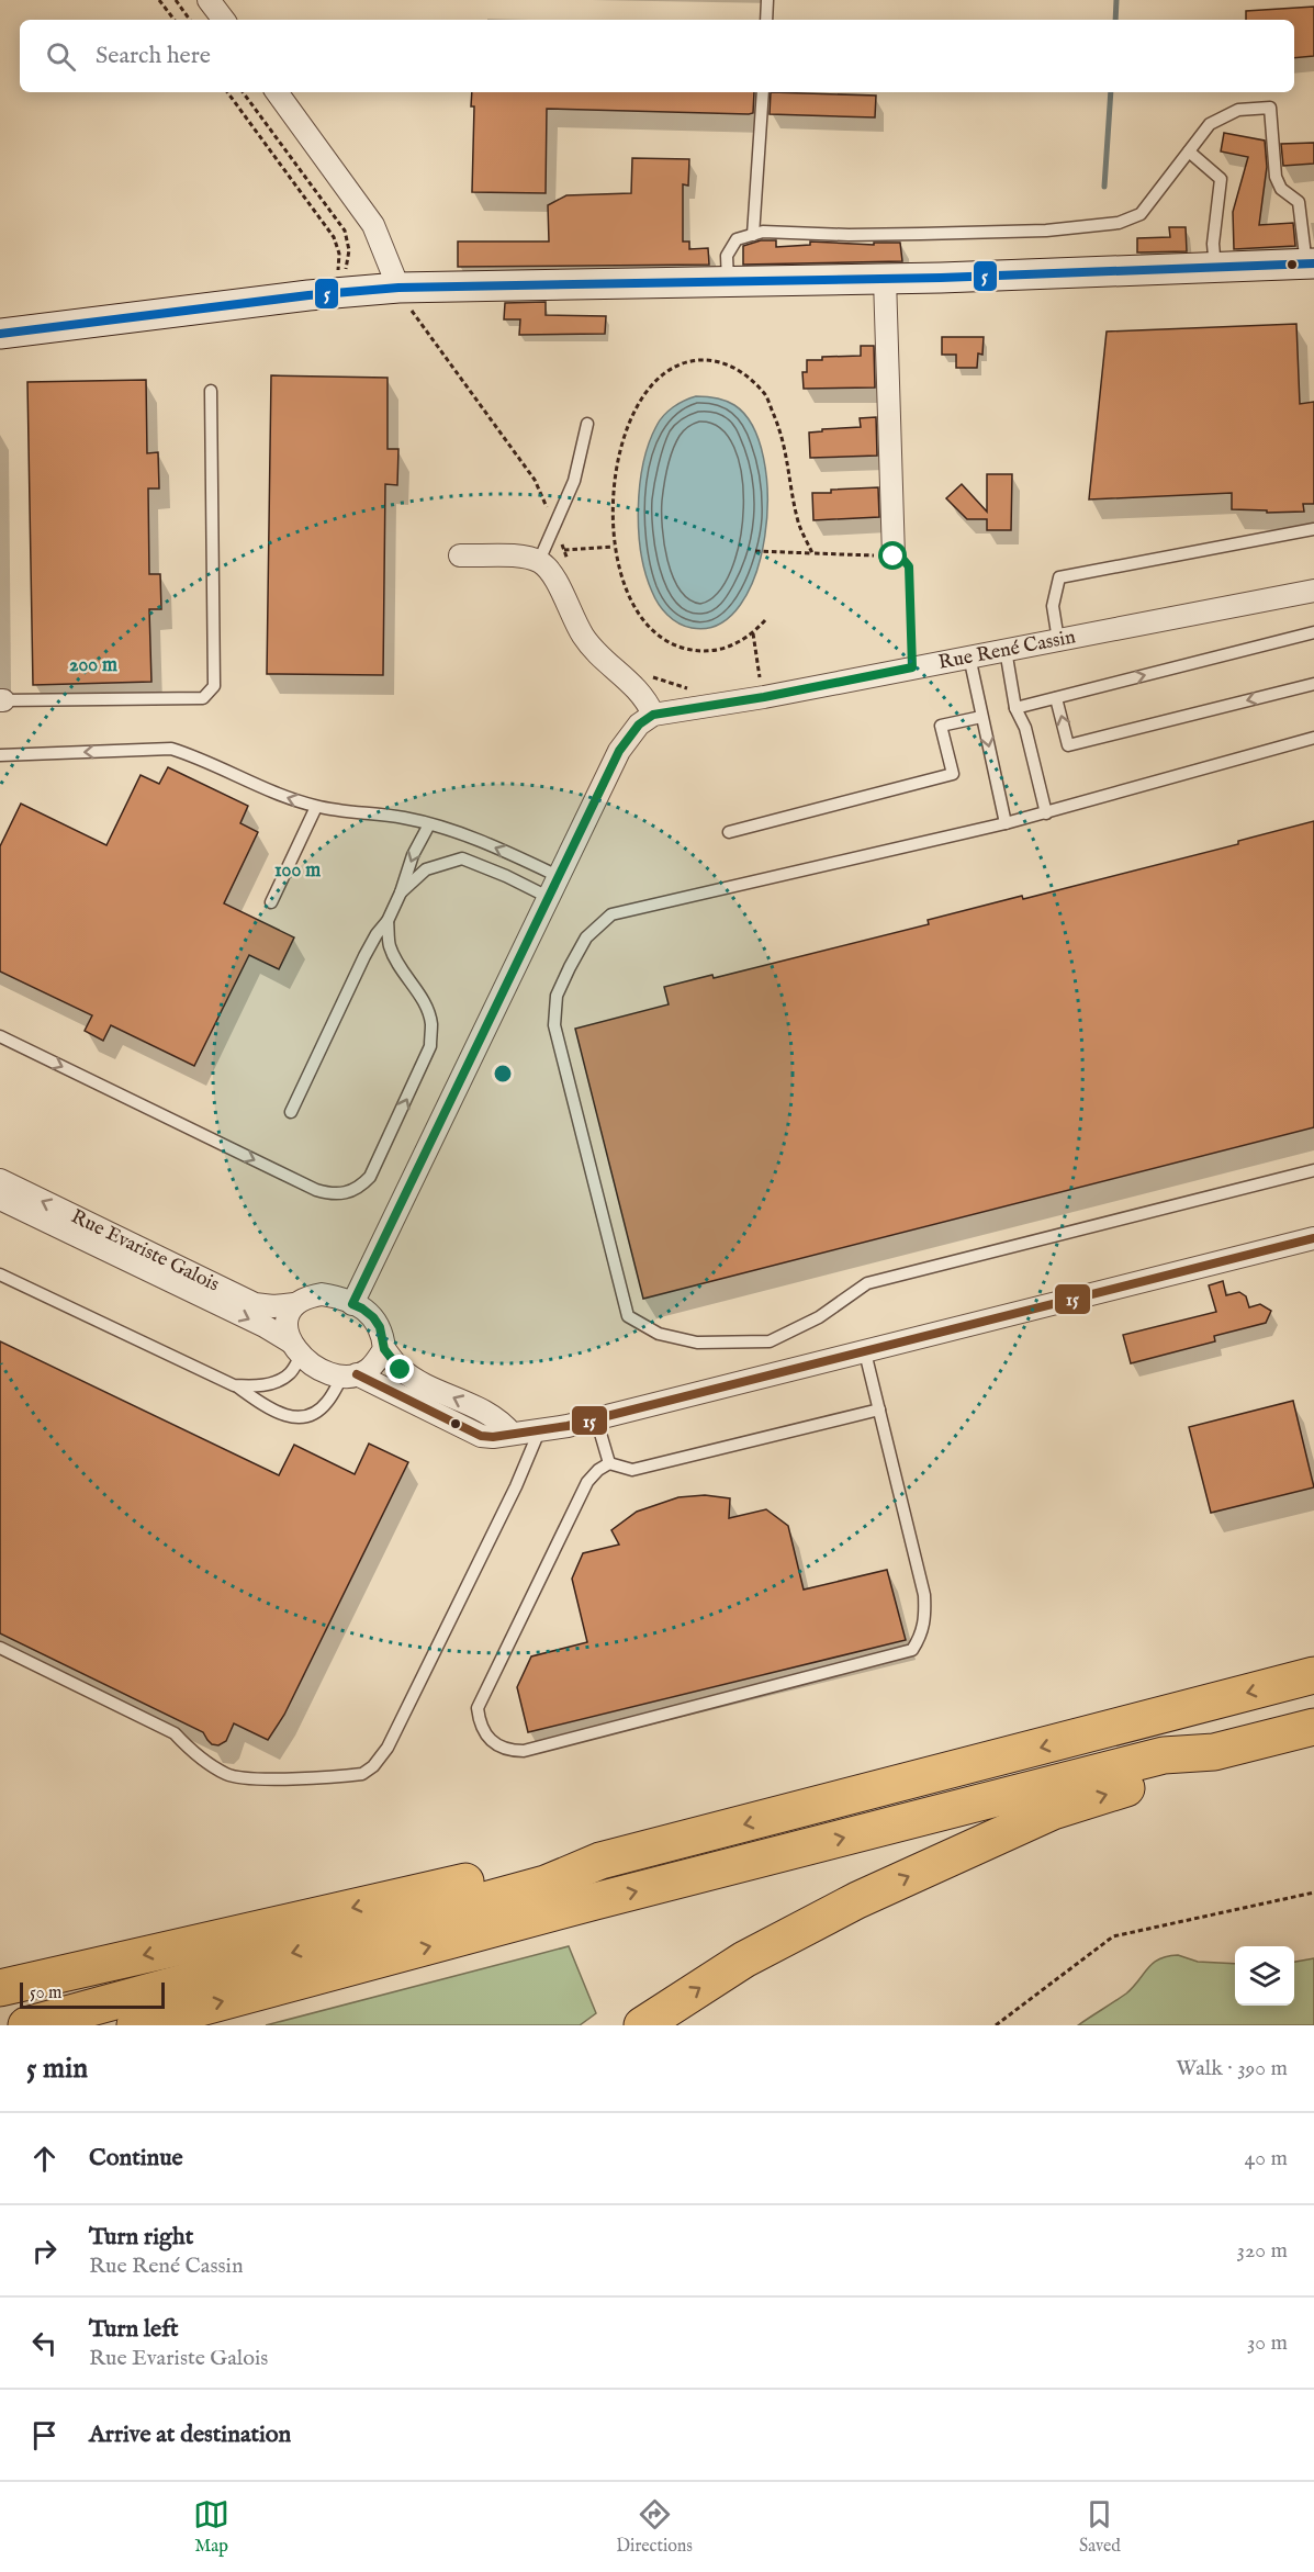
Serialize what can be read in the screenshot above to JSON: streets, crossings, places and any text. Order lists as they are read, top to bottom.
{
  "streets": {
    "street": ["Rue René Cassin", "Rue Evariste Galois"]
  },
  "lines": ["transit line 5", "transit line 15"],
  "scale_bar": "50 m",
  "page": {
    "search": "Search here",
    "scale": "50 m",
    "heading": ["5 min", "Walk · 390 m"],
    "list": [
      ["Continue", "40 m"],
      ["Turn right", "Rue René Cassin", "320 m"],
      ["Turn left", "Rue Evariste Galois", "30 m"],
      "Arrive at destination"
    ],
    "nav": ["Map", "Directions", "Saved"]
  },
  "rings": ["200 m", "100 m"]
}
